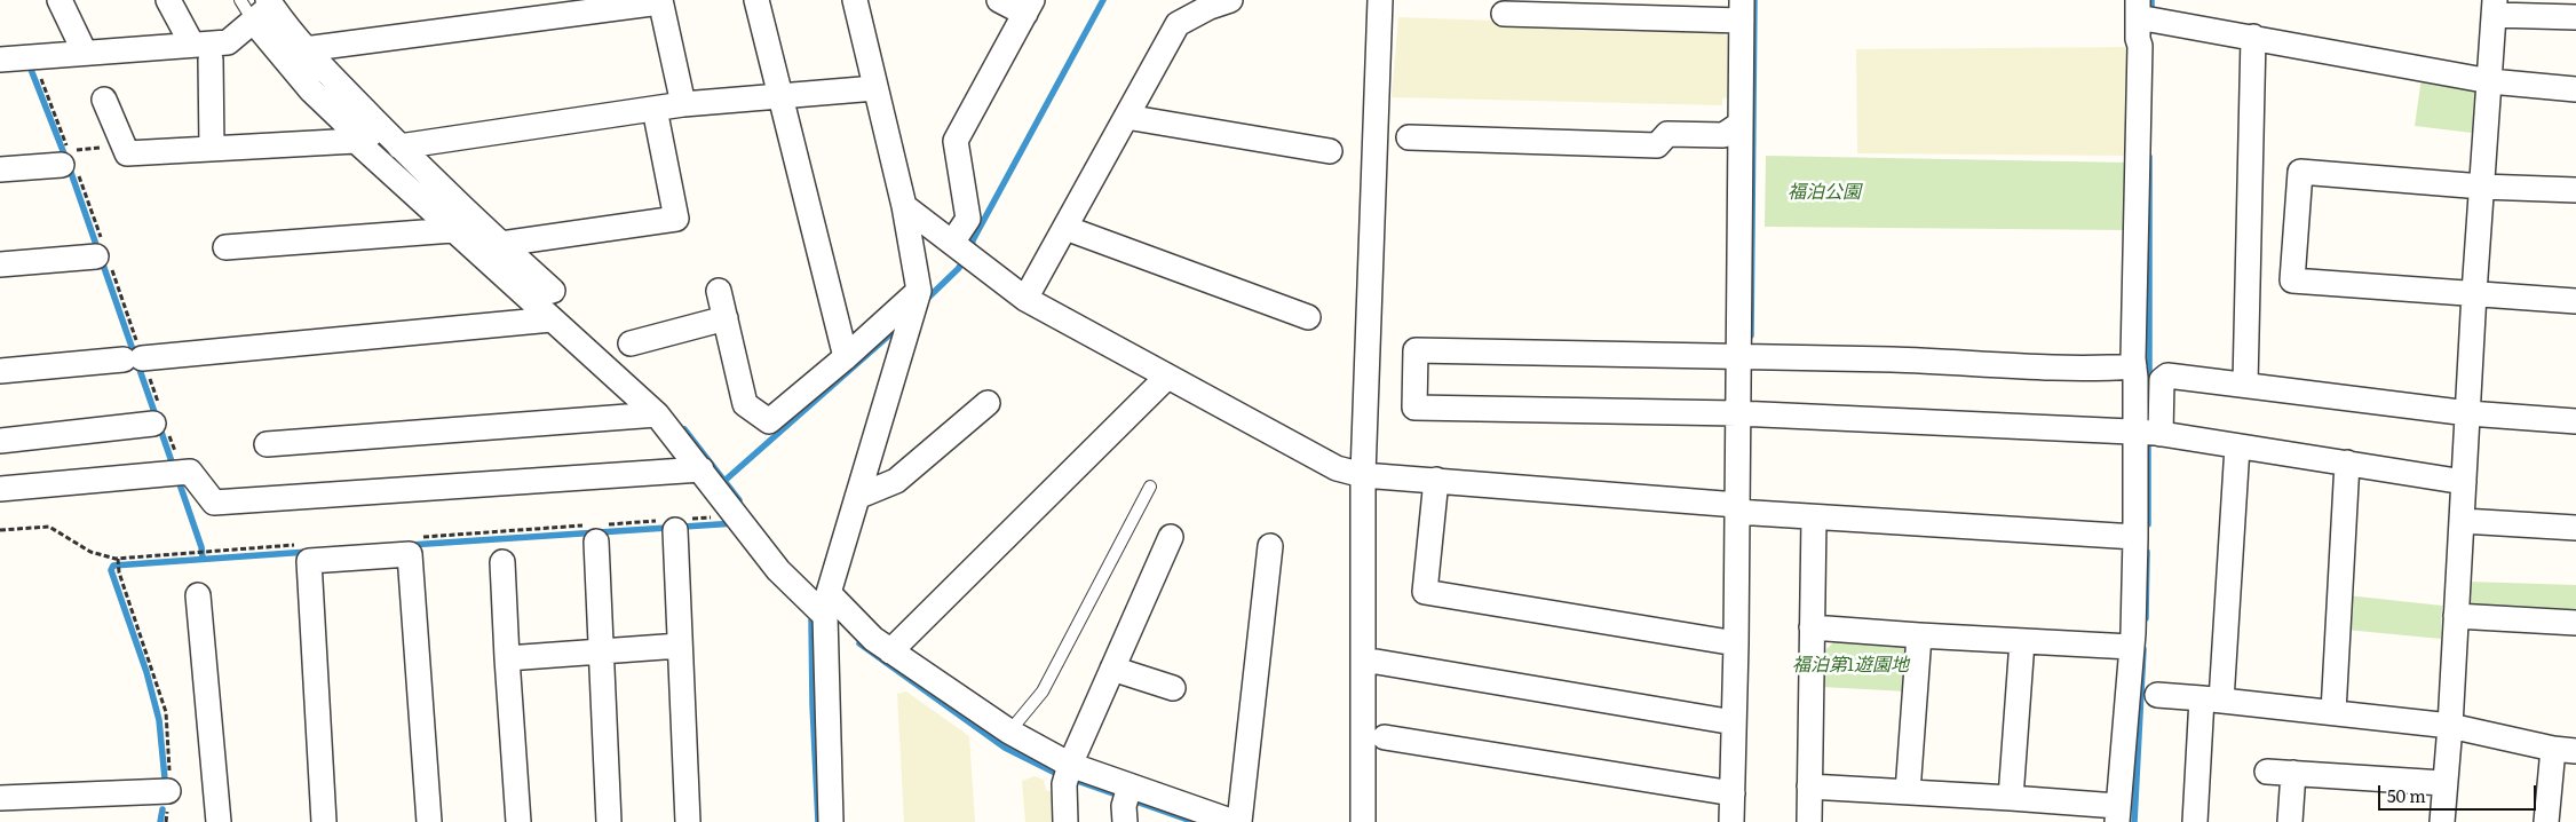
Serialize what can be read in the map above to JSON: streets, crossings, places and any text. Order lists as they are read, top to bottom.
{
  "parks": ["福泊公園", "福泊第1遊園地"],
  "scale_bar": "50 m"
}
